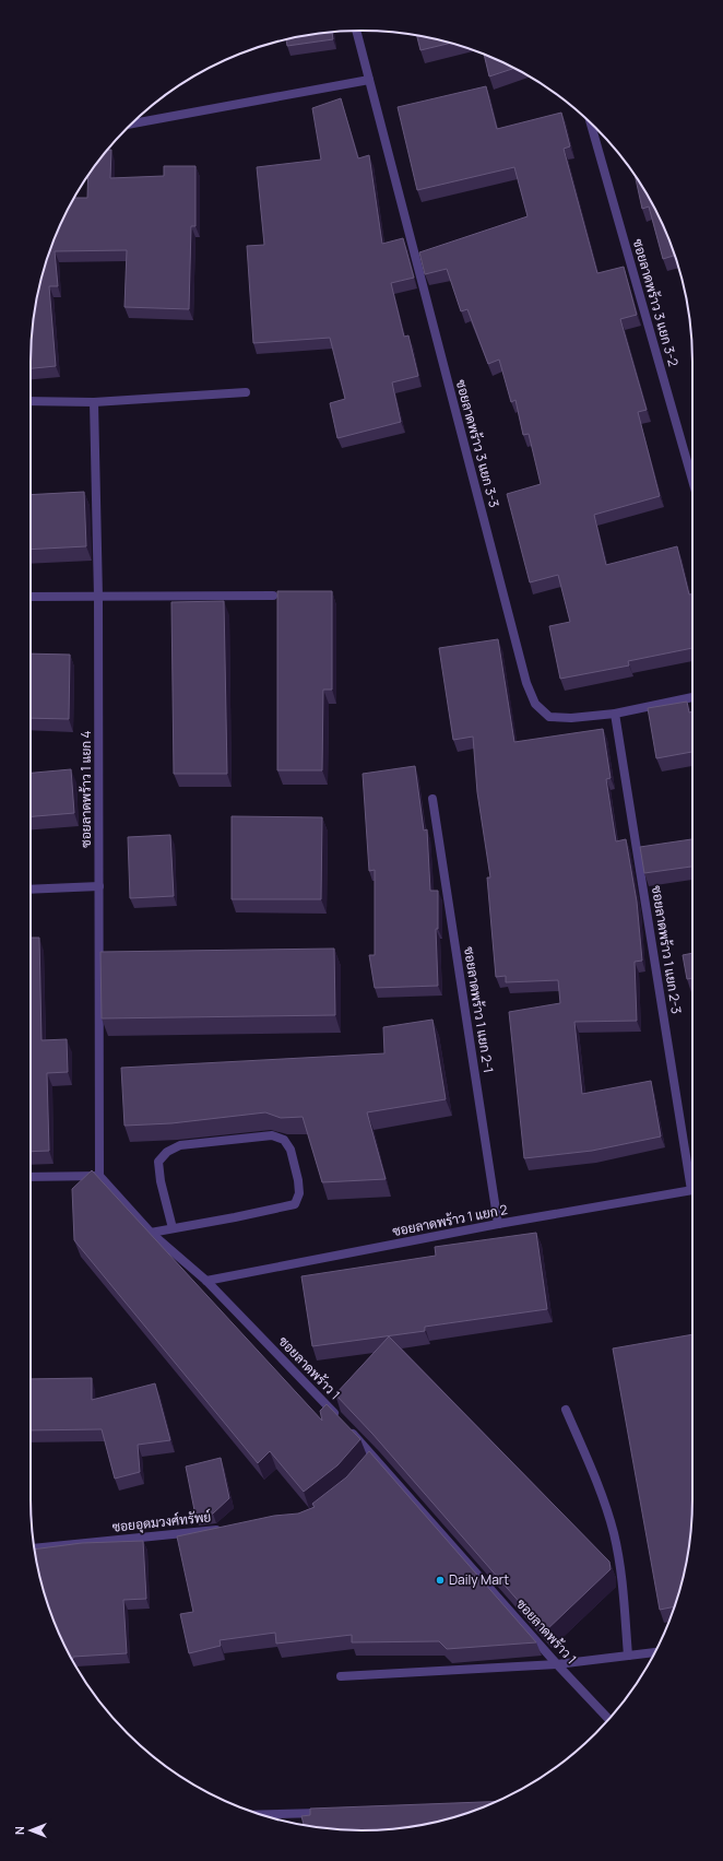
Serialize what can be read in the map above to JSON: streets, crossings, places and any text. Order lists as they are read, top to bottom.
{
  "streets": {
    "street": [
      "ซอยลาดพร้าว 3 แยก 3-2",
      "ซอยลาดพร้าว 3 แยก 3-3",
      "ซอยลาดพร้าว 1 แยก 4",
      "ซอยลาดพร้าว 1 แยก 2-3",
      "ซอยลาดพร้าว 1 แยก 2-1",
      "ซอยลาดพร้าว 1 แยก 2",
      "ซอยลาดพร้าว 1",
      "ซอยอุดมวงศ์ทรัพย์"
    ]
  },
  "crossings": [
    ["ซอยลาดพร้าว 3 แยก 3-3", "ซอยลาดพร้าว 1 แยก 2-3"],
    ["ซอยลาดพร้าว 1 แยก 4", "ซอยลาดพร้าว 1"],
    ["ซอยลาดพร้าว 1 แยก 2-1", "ซอยลาดพร้าว 1 แยก 2"],
    ["ซอยลาดพร้าว 1 แยก 2", "ซอยลาดพร้าว 1"]
  ],
  "places": ["Daily Mart"],
  "north": "left"
}
